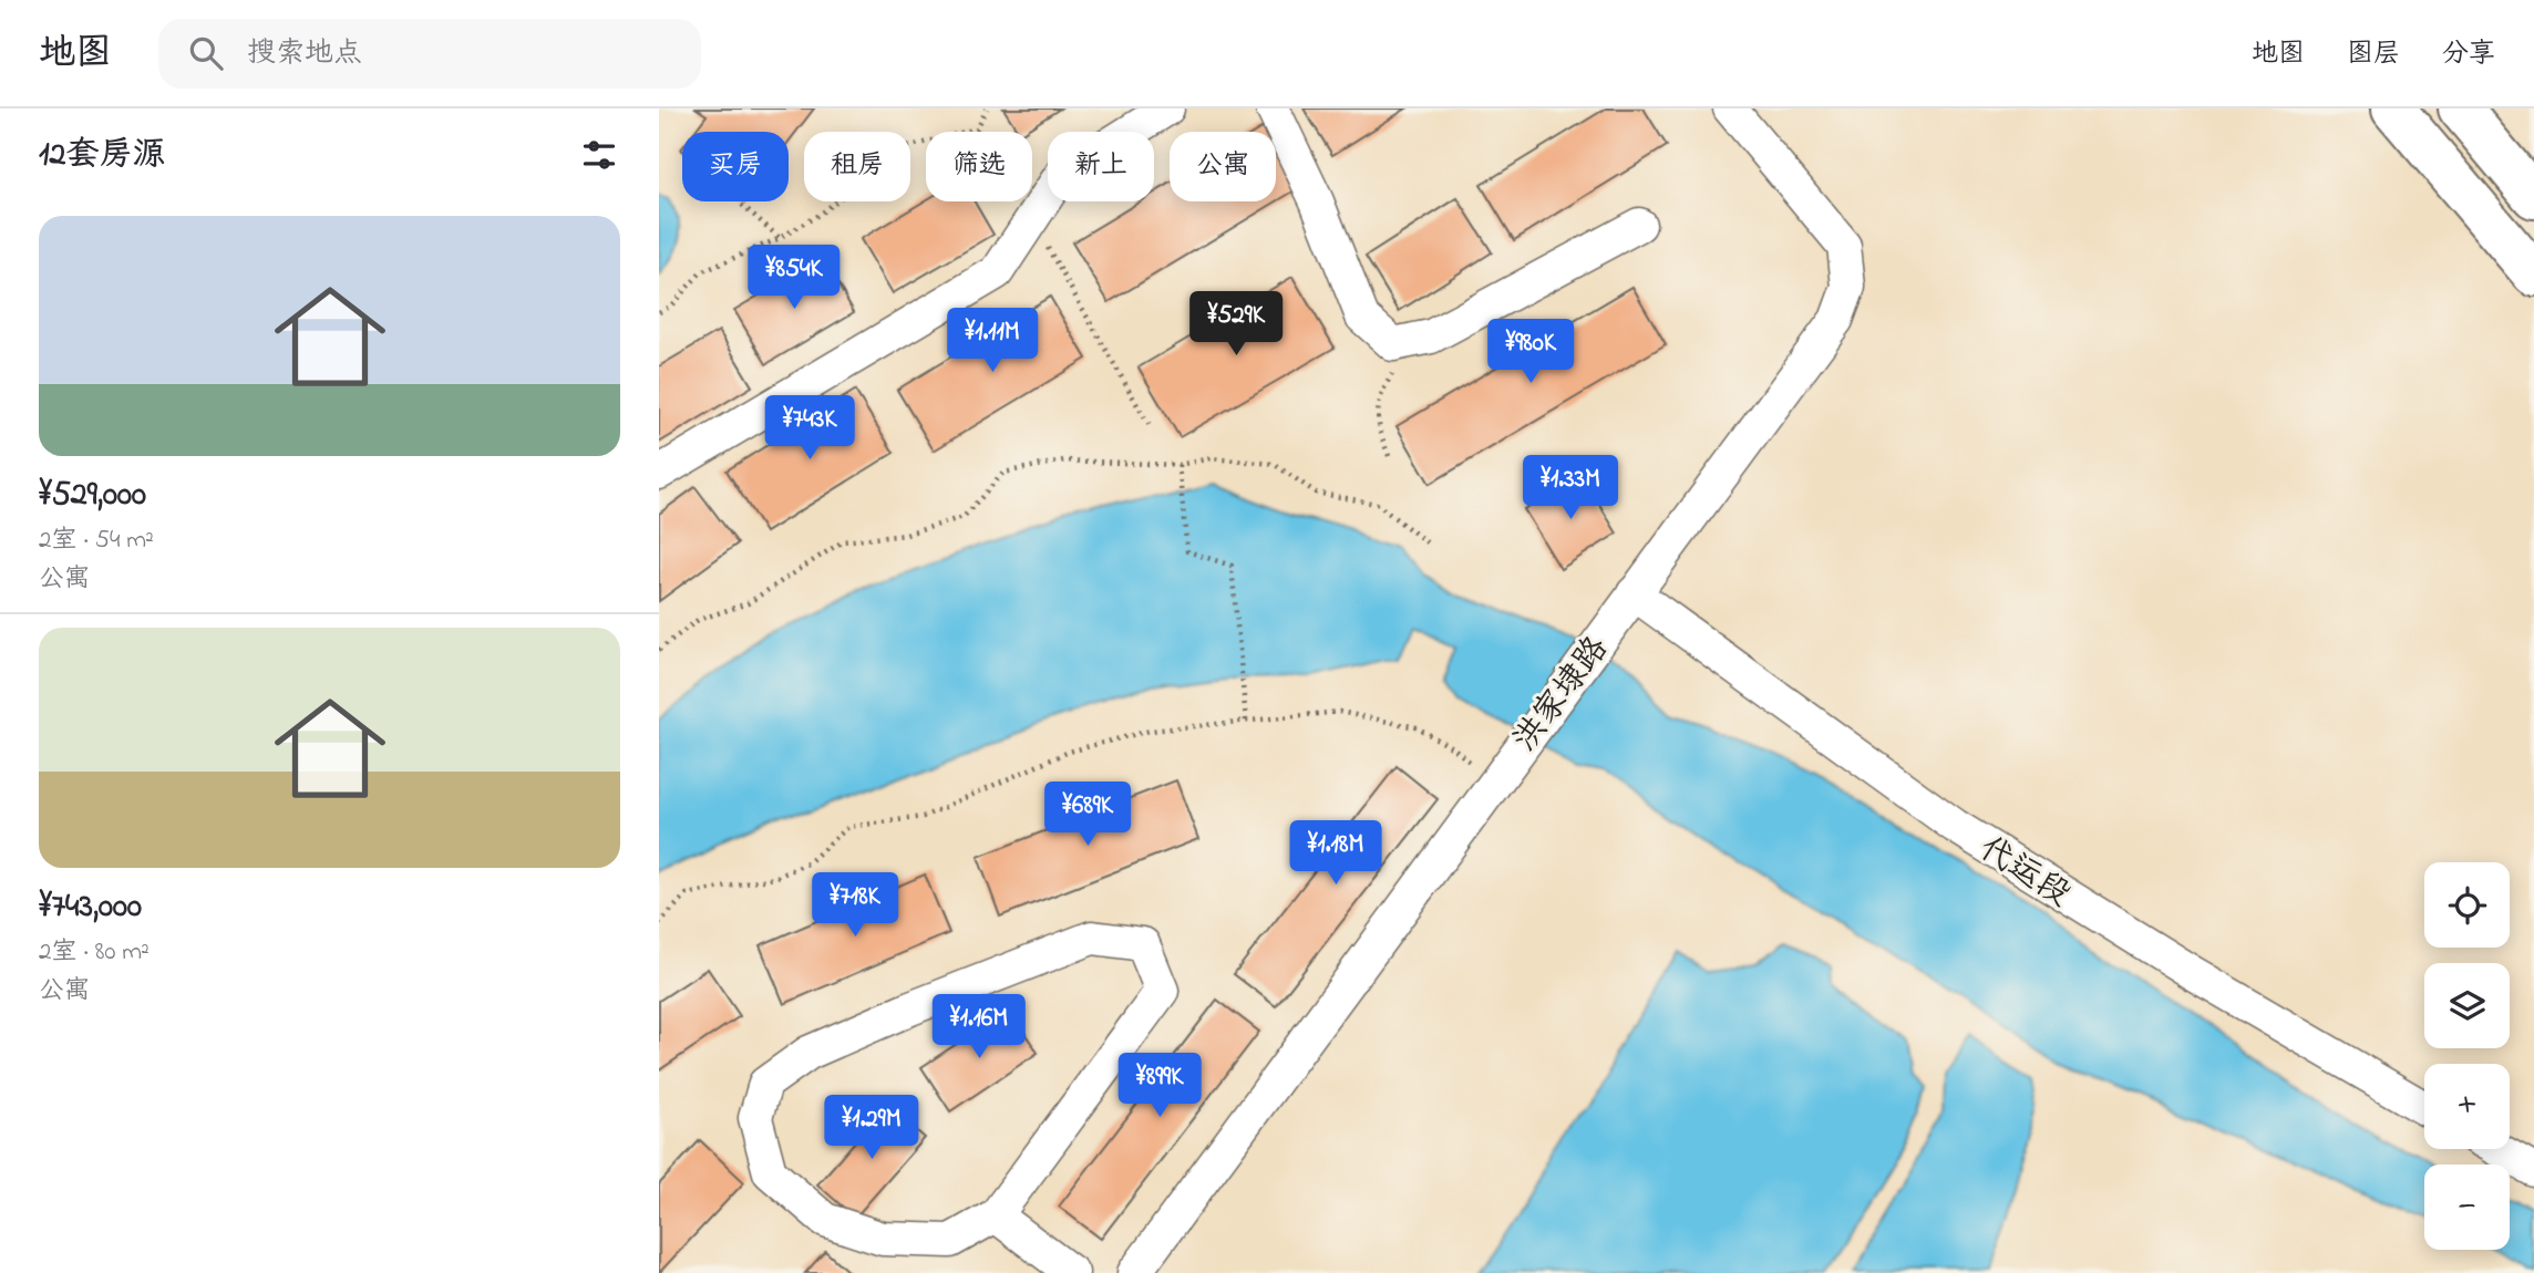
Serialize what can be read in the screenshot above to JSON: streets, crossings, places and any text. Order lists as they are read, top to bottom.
{
  "streets": {
    "street": ["洪家埭路", "代运段"]
  },
  "crossings": [
    ["洪家埭路", "代运段"]
  ],
  "page": {
    "header": "地图",
    "search": "搜索地点",
    "nav": ["地图", "图层", "分享"],
    "heading": "12套房源",
    "chip": [
      "买房",
      "租房",
      "筛选",
      "新上",
      "公寓"
    ],
    "list": [
      {
        "name": "¥529,000",
        "note": "2室 · 54 m² · 公寓"
      },
      {
        "name": "¥743,000",
        "note": "2室 · 80 m² · 公寓"
      }
    ],
    "price": [
      "¥854K",
      "¥529K",
      "¥1.11M",
      "¥980K",
      "¥743K",
      "¥1.33M",
      "¥689K",
      "¥1.18M",
      "¥718K",
      "¥1.16M",
      "¥899K",
      "¥1.29M"
    ],
    "map_buttons": ["+", "−"]
  }
}
